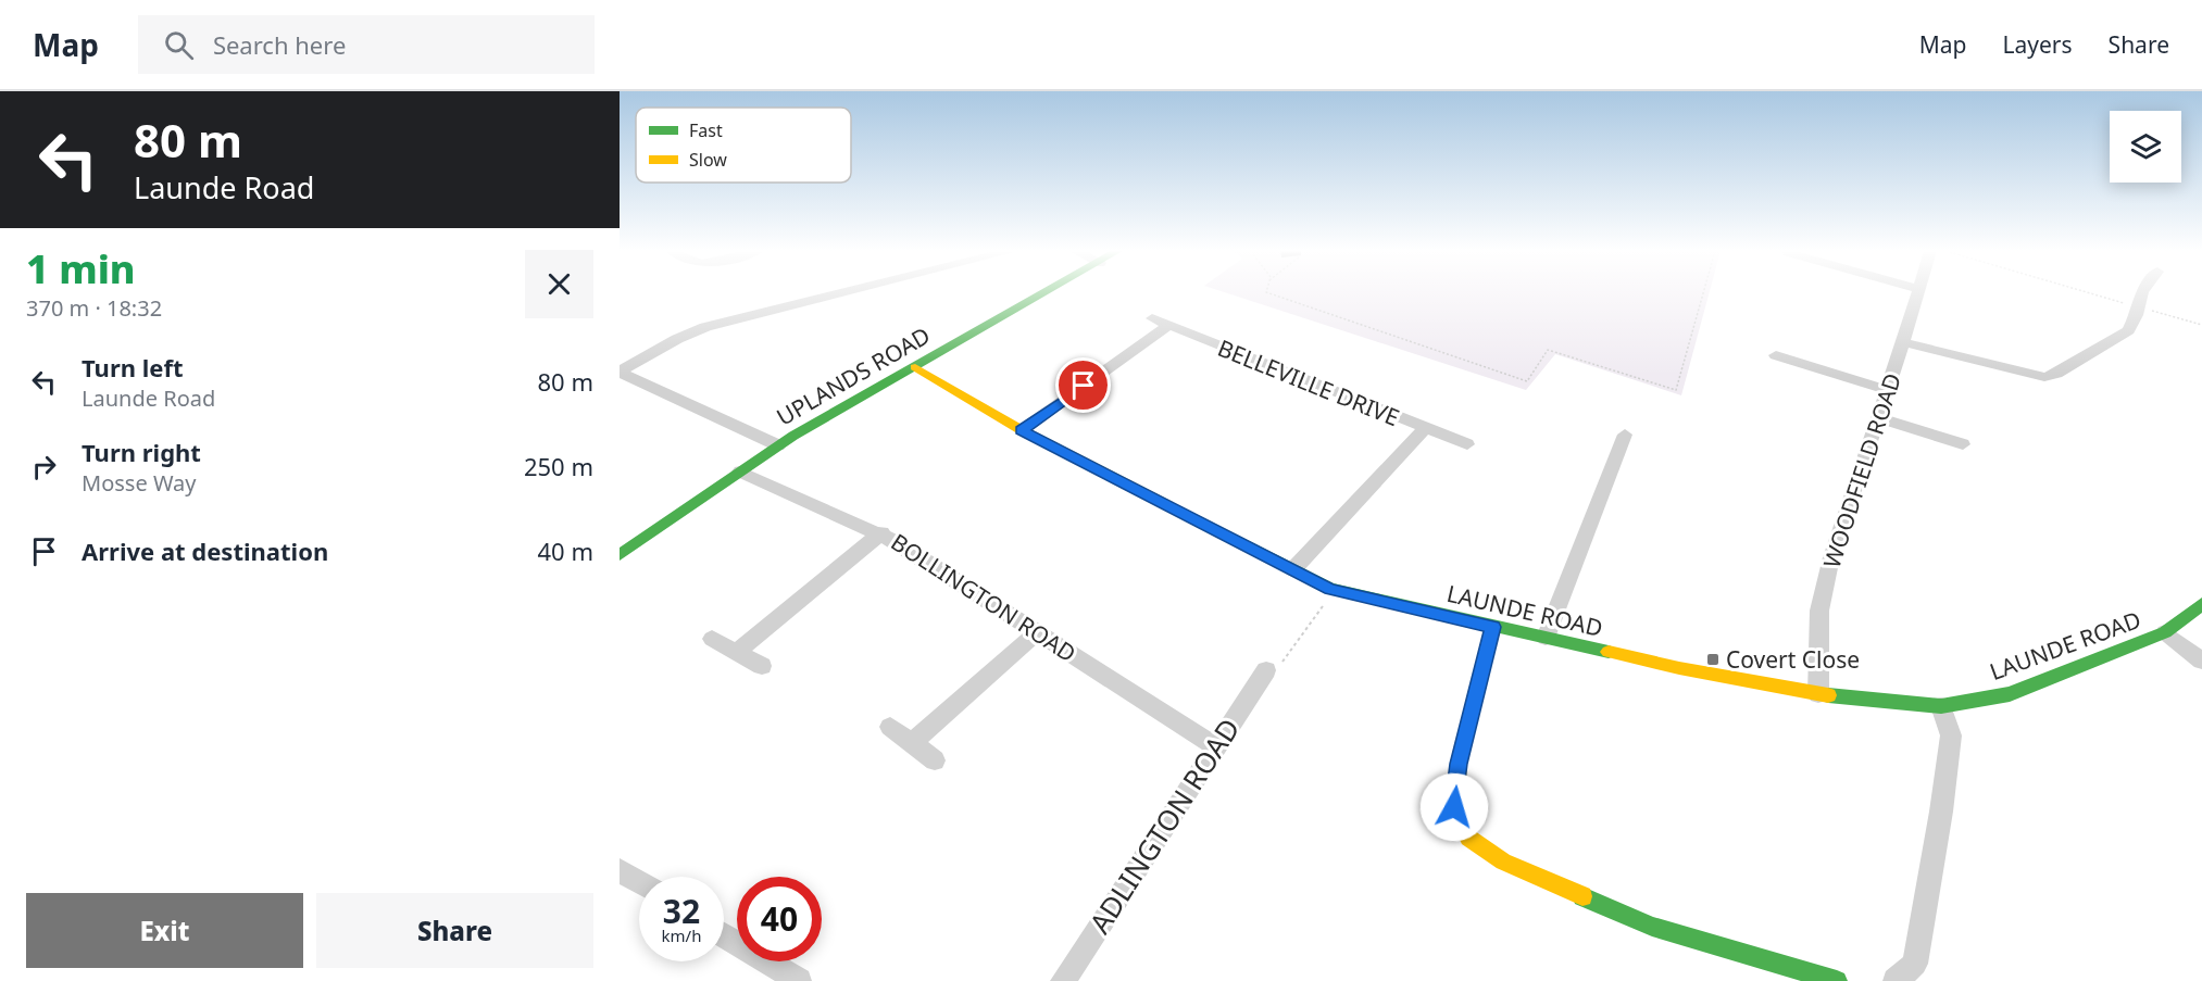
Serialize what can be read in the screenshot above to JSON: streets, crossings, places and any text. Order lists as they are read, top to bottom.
{
  "streets": {
    "street": [
      "UPLANDS ROAD",
      "BELLEVILLE DRIVE",
      "WOODFIELD ROAD",
      "BOLLINGTON ROAD",
      "LAUNDE ROAD",
      "ADLINGTON ROAD"
    ]
  },
  "crossings": [
    ["UPLANDS ROAD", "BOLLINGTON ROAD"],
    ["UPLANDS ROAD", "LAUNDE ROAD"],
    ["WOODFIELD ROAD", "LAUNDE ROAD"],
    ["BOLLINGTON ROAD", "ADLINGTON ROAD"]
  ],
  "places": {
    "transit": ["Covert Close"]
  },
  "legend": ["Fast", "Slow"],
  "page": {
    "header": "Map",
    "search": "Search here",
    "nav": ["Map", "Layers", "Share"],
    "turn": ["80 m", "Launde Road"],
    "heading": ["1 min", "370 m · 18:32"],
    "list": [
      {
        "name": "Turn left",
        "note": "Launde Road",
        "value": "80 m"
      },
      {
        "name": "Turn right",
        "note": "Mosse Way",
        "value": "250 m"
      },
      {
        "name": "Arrive at destination",
        "value": "40 m"
      }
    ],
    "speed": "32 km/h",
    "limit": "40",
    "buttons": ["Exit", "Share"]
  }
}
